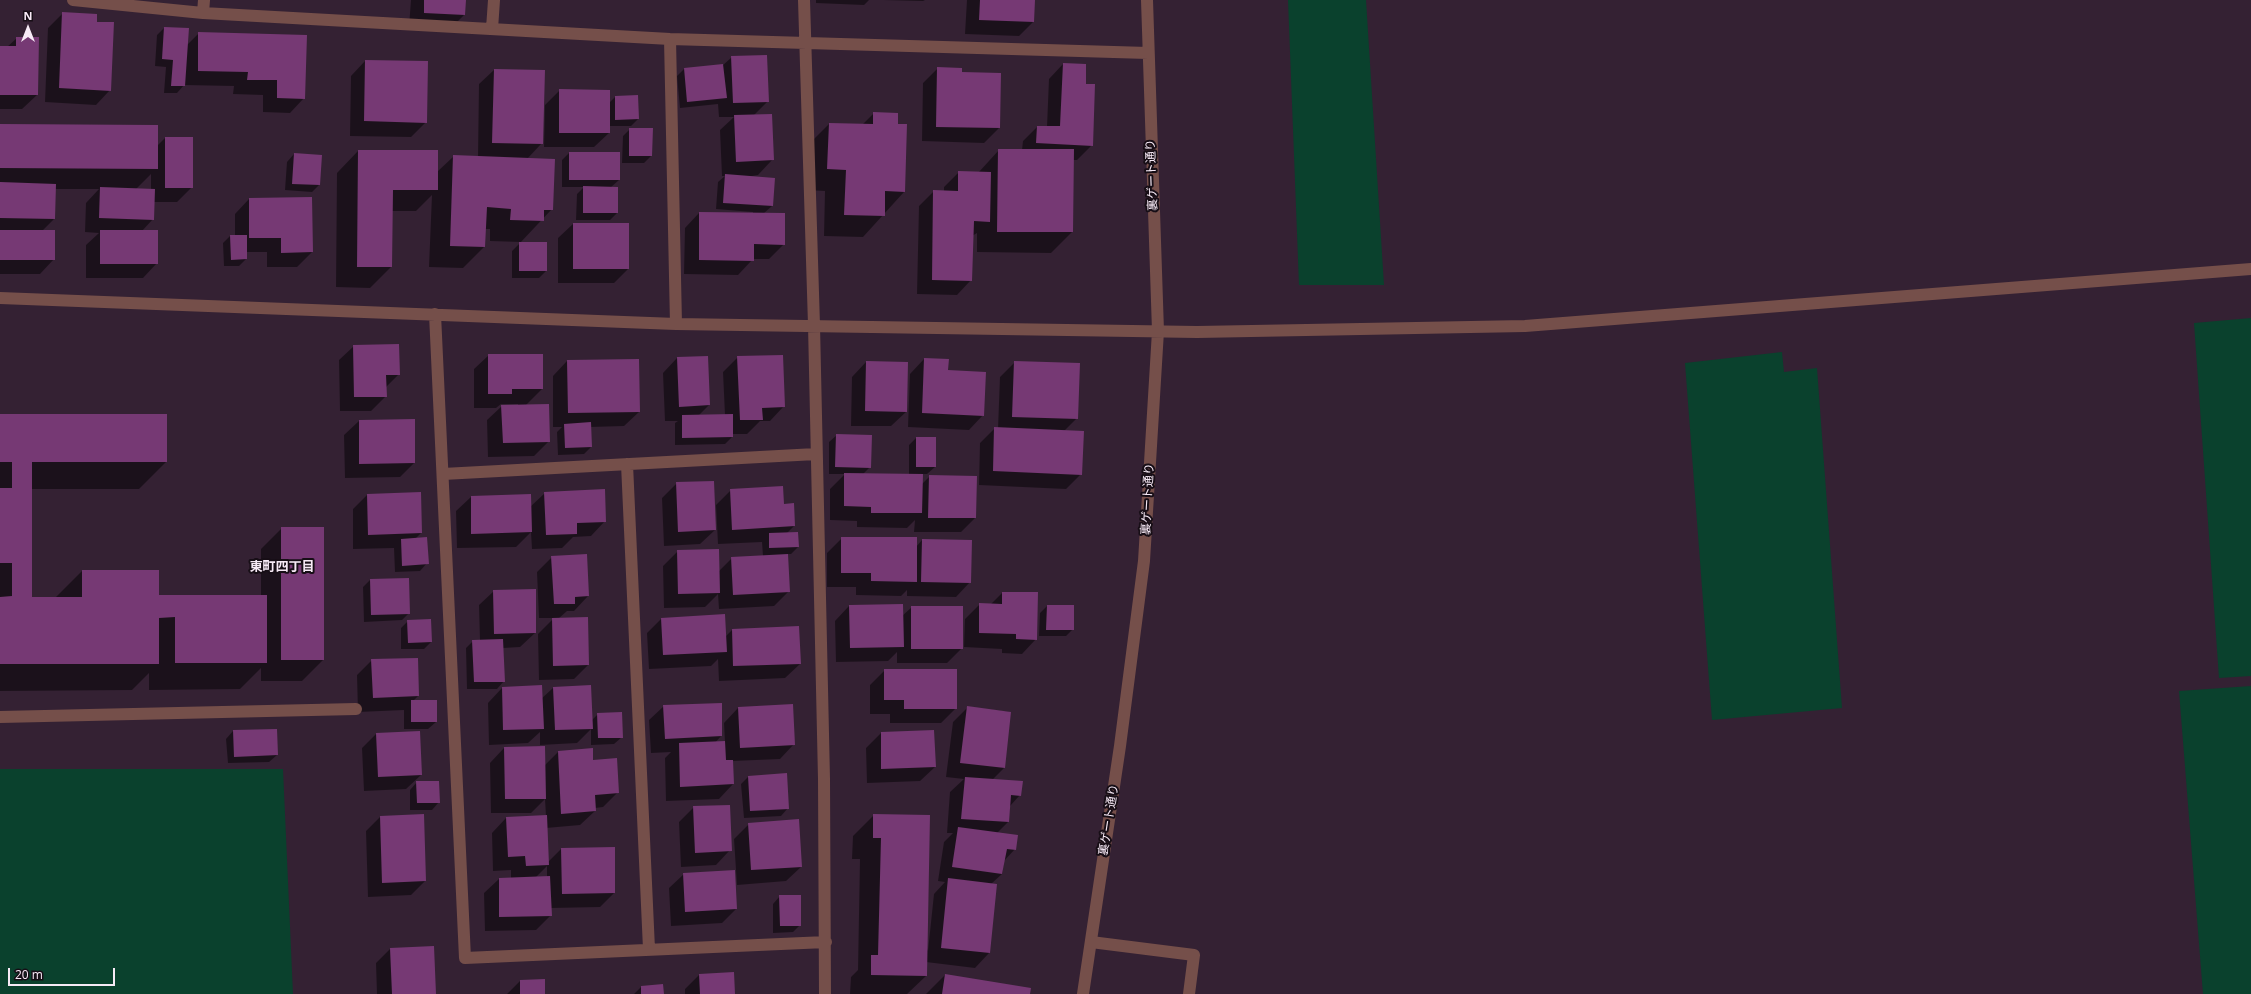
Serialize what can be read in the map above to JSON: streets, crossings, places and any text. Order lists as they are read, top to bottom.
{
  "streets": {
    "street": ["裏ゲート通り"]
  },
  "districts": ["東町四丁目"],
  "scale_bar": "20 m",
  "north": "top"
}
